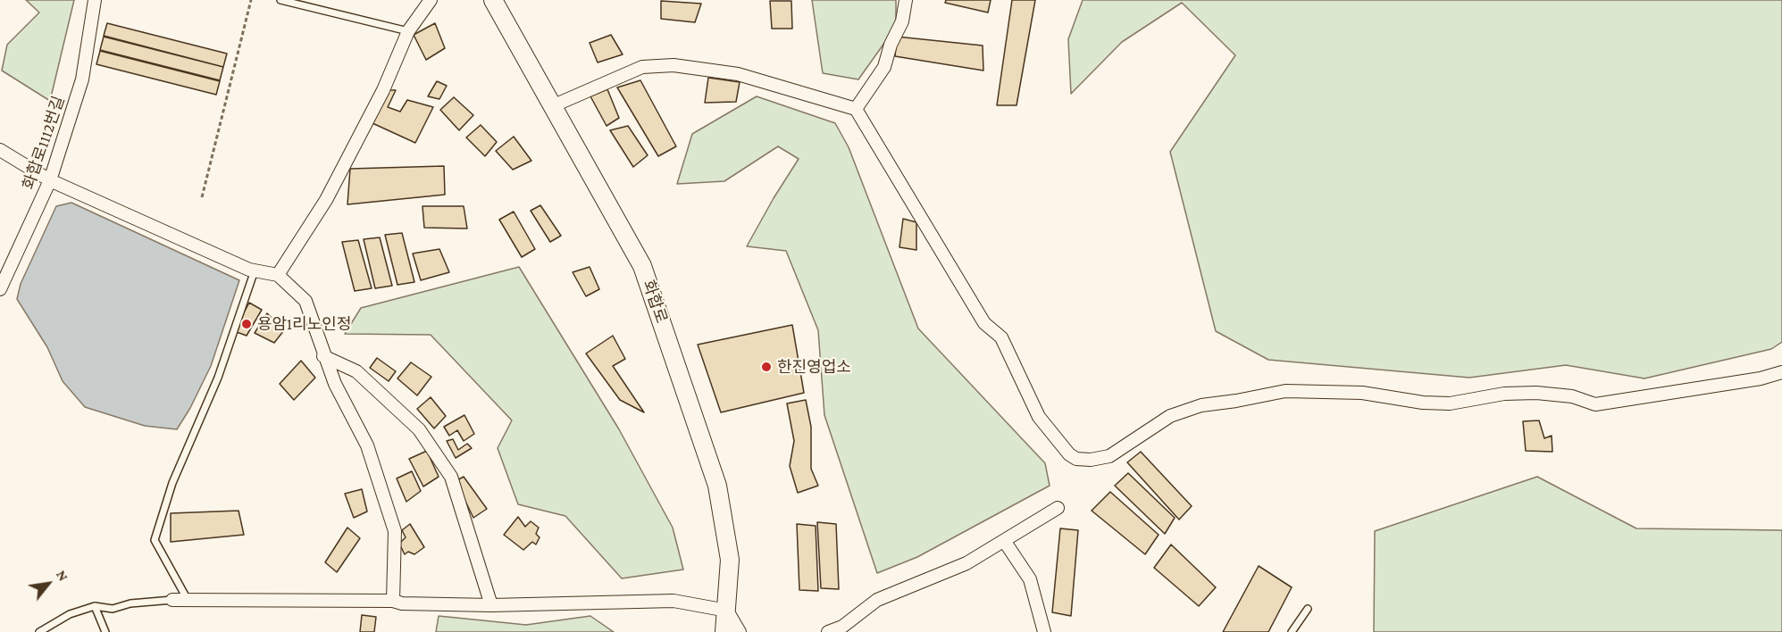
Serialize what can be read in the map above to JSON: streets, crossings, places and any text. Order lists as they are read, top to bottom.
{
  "streets": {
    "main road": ["화합로"],
    "street": ["화합로1112번길"]
  },
  "places": ["용암1리노인정", "한진영업소"],
  "north": "top right"
}
